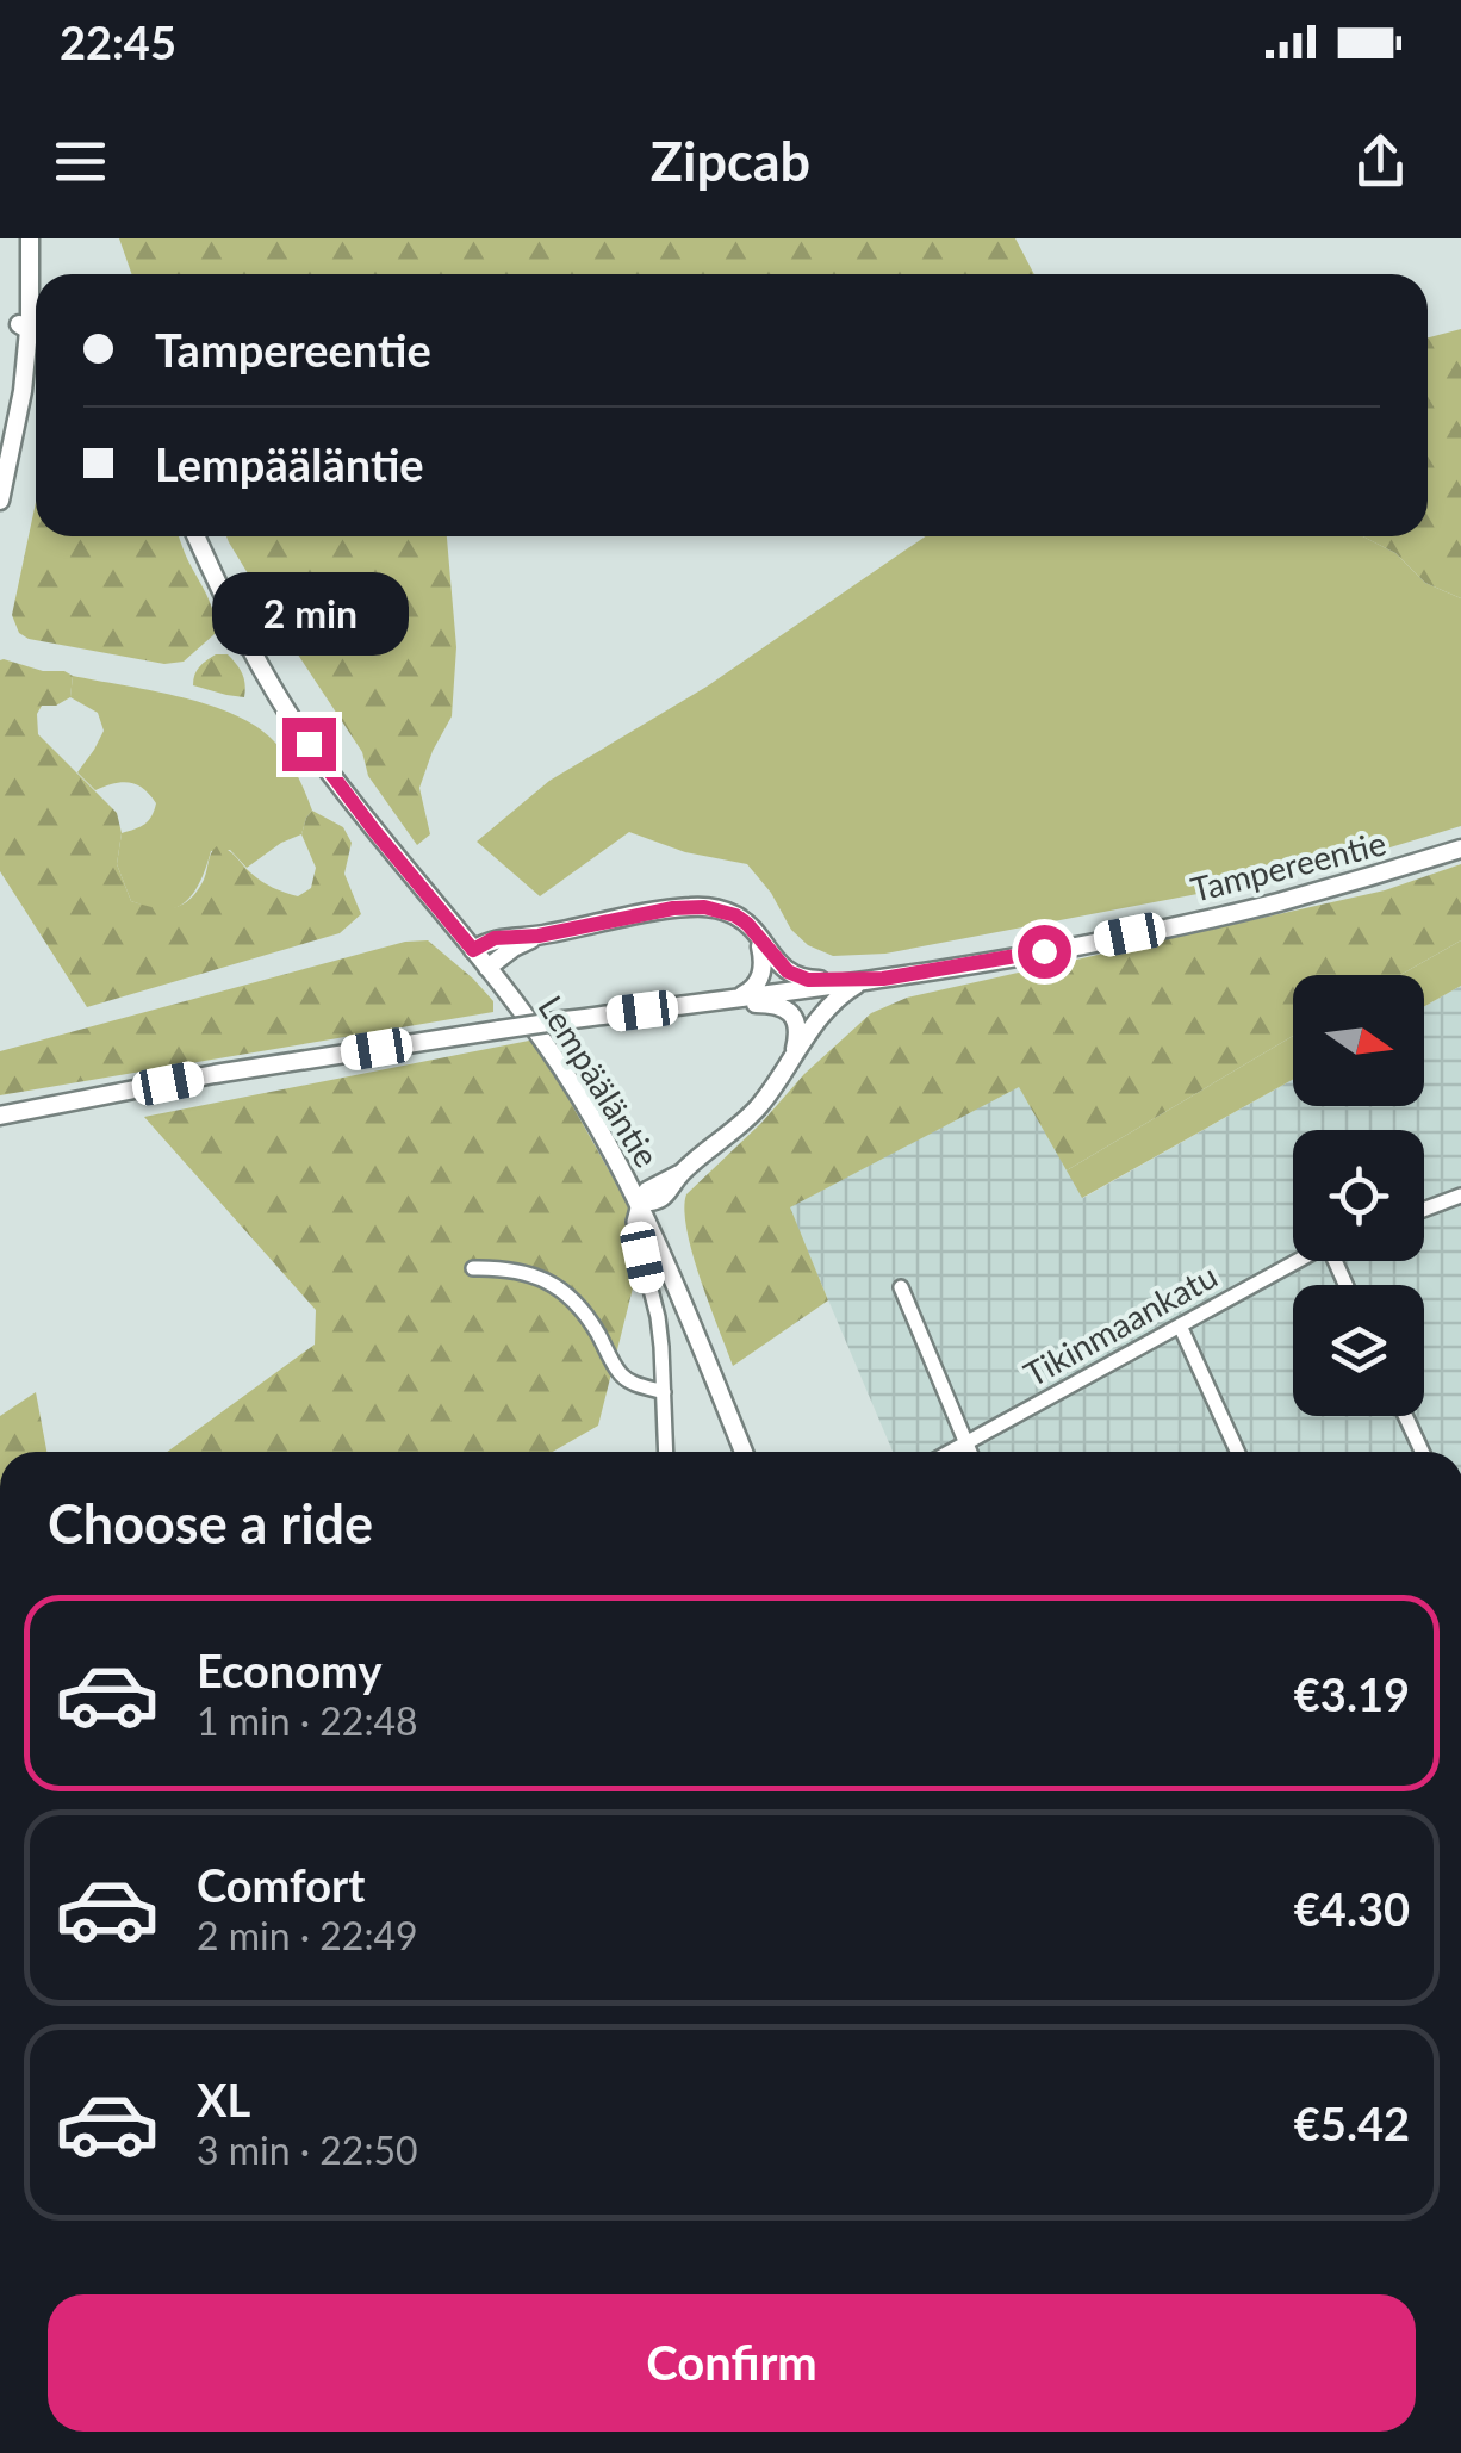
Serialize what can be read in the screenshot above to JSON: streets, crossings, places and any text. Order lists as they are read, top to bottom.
{
  "streets": {
    "main road": ["Tampereentie", "Lempääläntie"],
    "street": ["Tikinmaankatu"]
  },
  "north": "right",
  "page": {
    "status": "22:45",
    "header": "Zipcab",
    "banner": ["Tampereentie", "Lempääläntie"],
    "bubble": "2 min",
    "heading": "Choose a ride",
    "list": [
      {
        "name": "Economy",
        "note": "1 min · 22:48",
        "value": "€3.19"
      },
      {
        "name": "Comfort",
        "note": "2 min · 22:49",
        "value": "€4.30"
      },
      {
        "name": "XL",
        "note": "3 min · 22:50",
        "value": "€5.42"
      }
    ],
    "buttons": "Confirm"
  }
}
